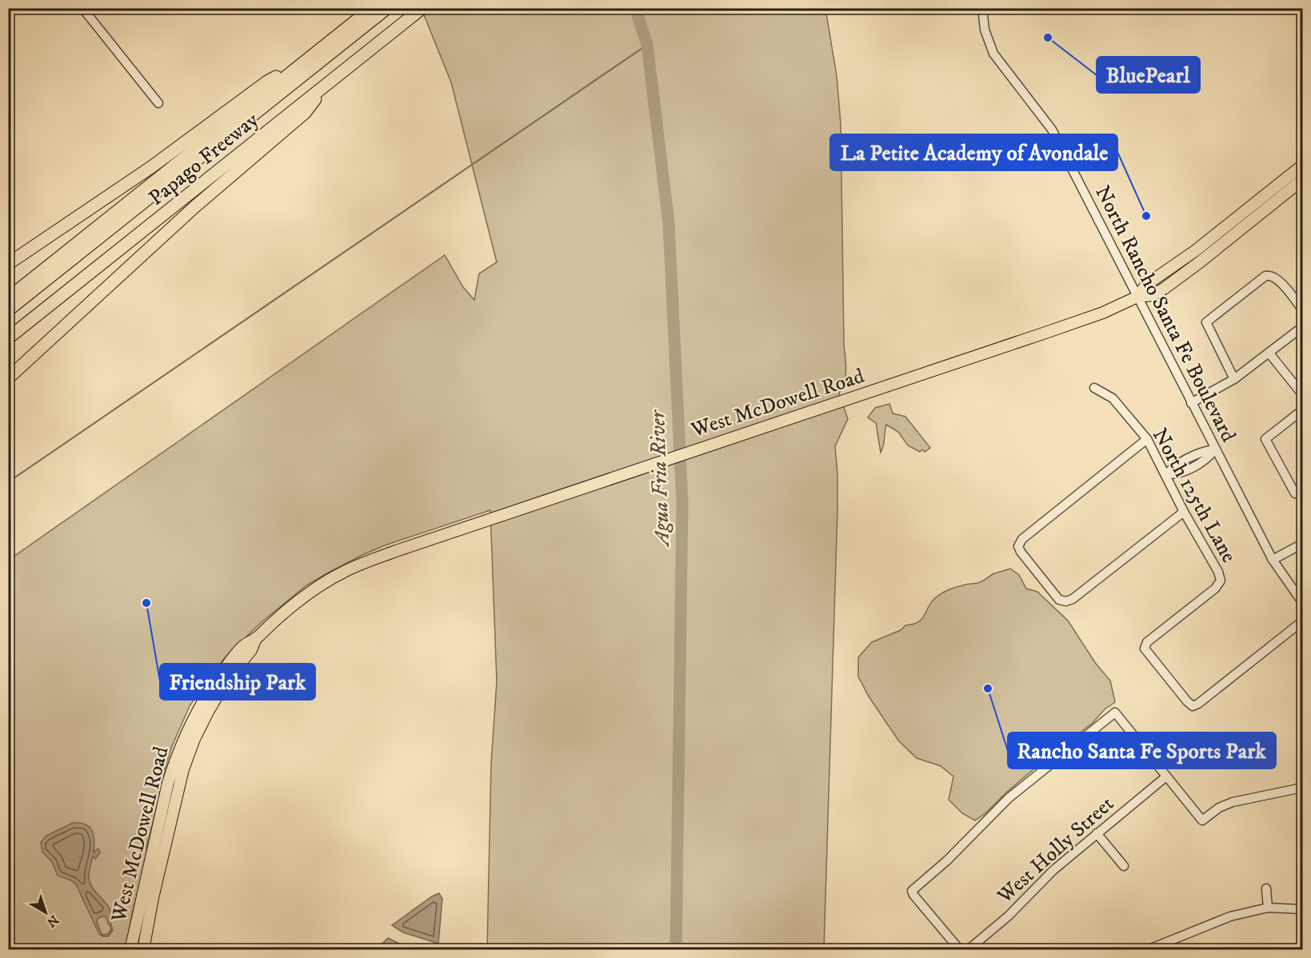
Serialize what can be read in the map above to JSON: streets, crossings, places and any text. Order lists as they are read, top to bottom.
{
  "streets": {
    "highway": ["Papago Freeway"],
    "main road": ["West McDowell Road"],
    "street": ["North Rancho Santa Fe Boulevard", "North 125th Lane", "West Holly Street"]
  },
  "crossings": [
    ["North Rancho Santa Fe Boulevard", "West McDowell Road"]
  ],
  "water": ["Agua Fria River"],
  "places": [
    "BluePearl",
    "La Petite Academy of Avondale",
    "Friendship Park",
    "Rancho Santa Fe Sports Park"
  ],
  "north": "bottom right"
}
